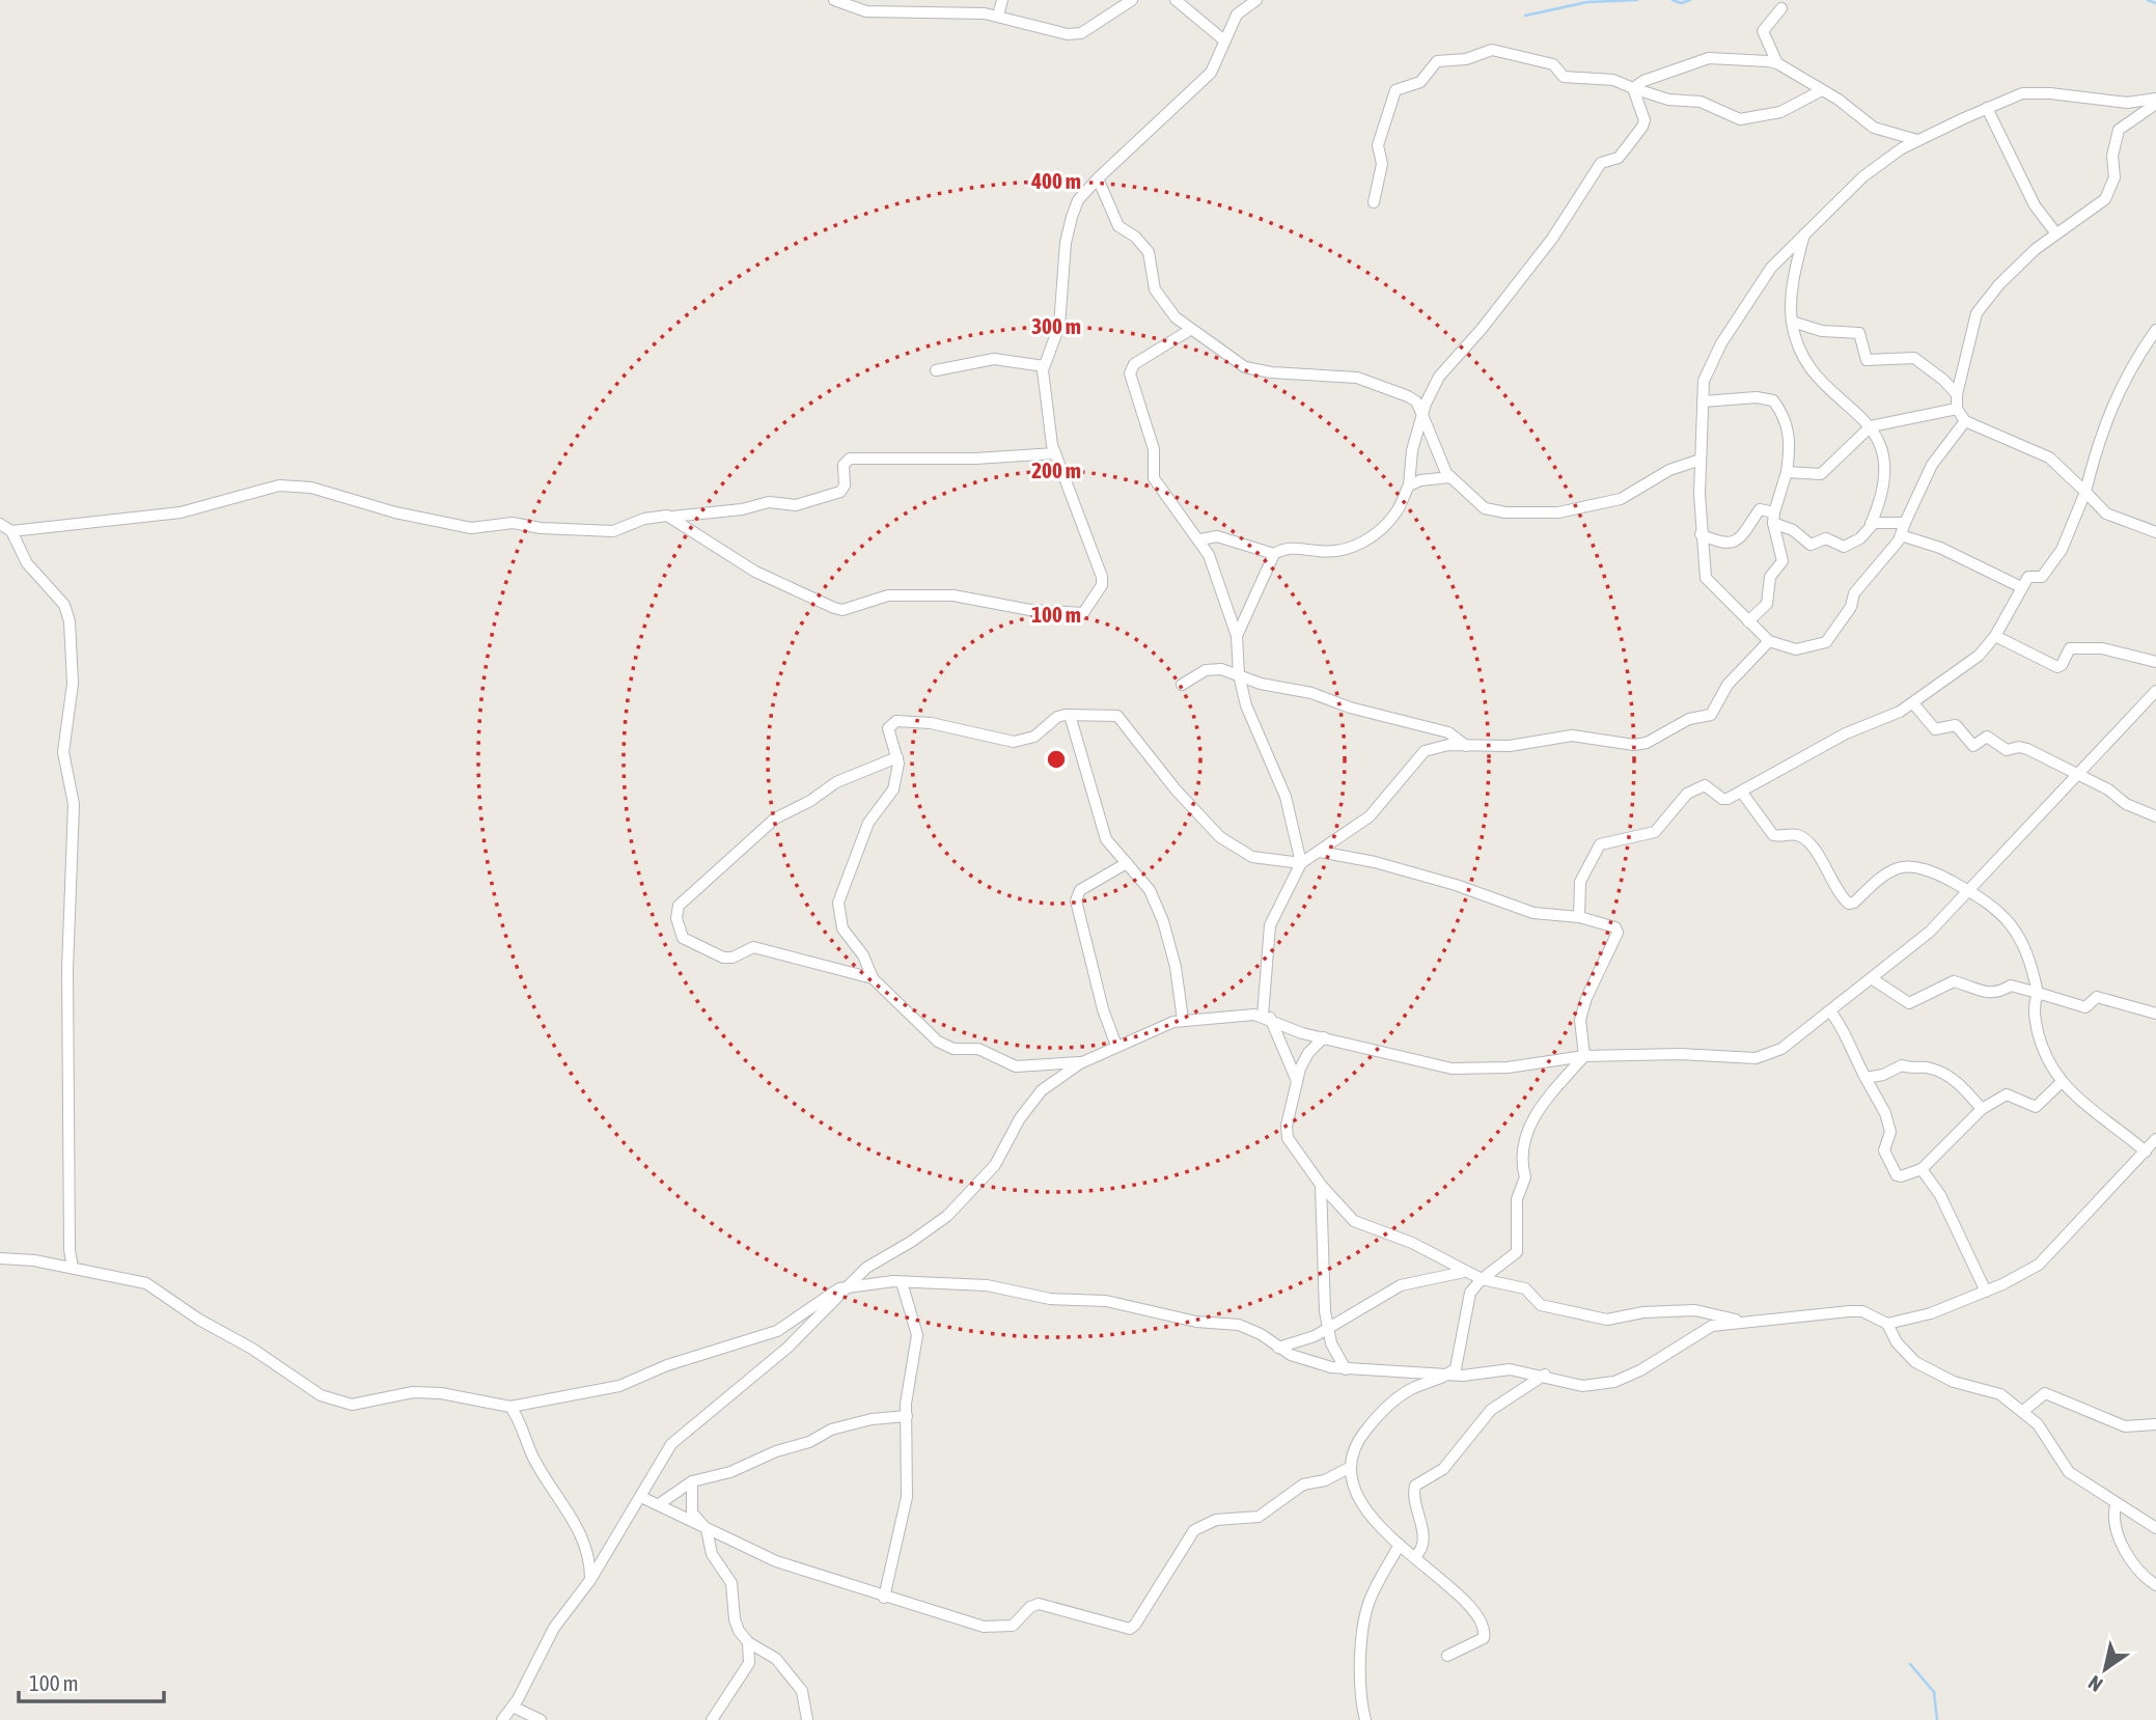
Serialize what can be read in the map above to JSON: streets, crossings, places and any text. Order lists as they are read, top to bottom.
{
  "scale_bar": "100 m",
  "north": "bottom left",
  "rings": [
    "400 m",
    "300 m",
    "200 m",
    "100 m"
  ]
}
